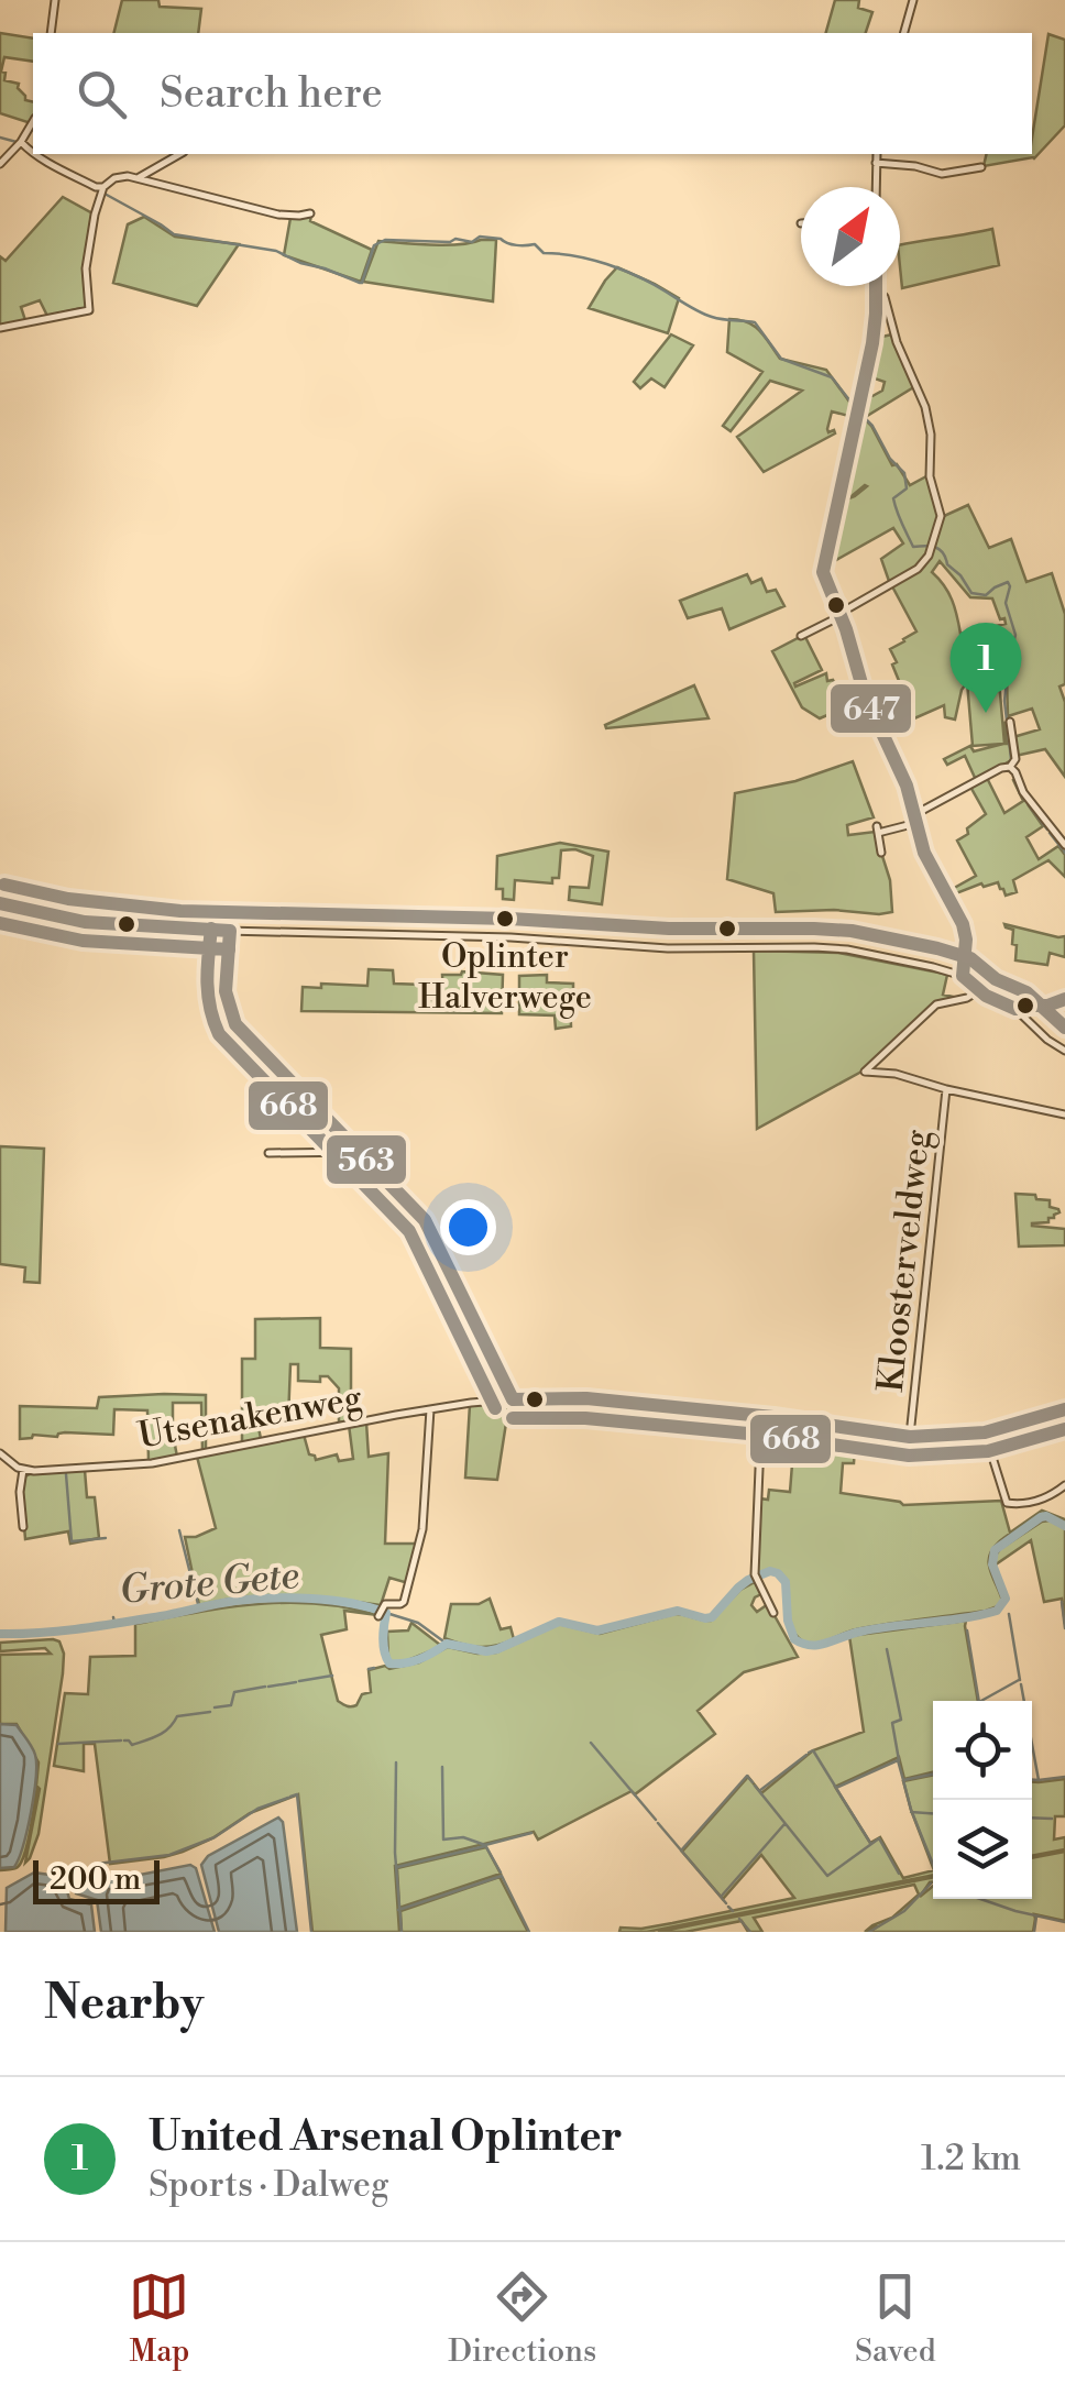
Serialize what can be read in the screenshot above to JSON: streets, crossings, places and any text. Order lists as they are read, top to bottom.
{
  "streets": {
    "street": ["Kloosterveldweg", "Utsenakenweg"]
  },
  "crossings": [
    ["Kloosterveldweg", "Utsenakenweg"]
  ],
  "water": ["Grote Gete"],
  "places": ["Oplinter Halverwege"],
  "lines": ["transit line 647", "transit line 563", "transit line 668"],
  "scale_bar": "200 m",
  "north": "top right",
  "page": {
    "search": "Search here",
    "pins": "1",
    "scale": "200 m",
    "heading": "Nearby",
    "list": [
      {
        "mark": "1",
        "name": "United Arsenal Oplinter",
        "note": "Sports · Dalweg",
        "value": "1.2 km"
      }
    ],
    "nav": ["Map", "Directions", "Saved"]
  }
}
